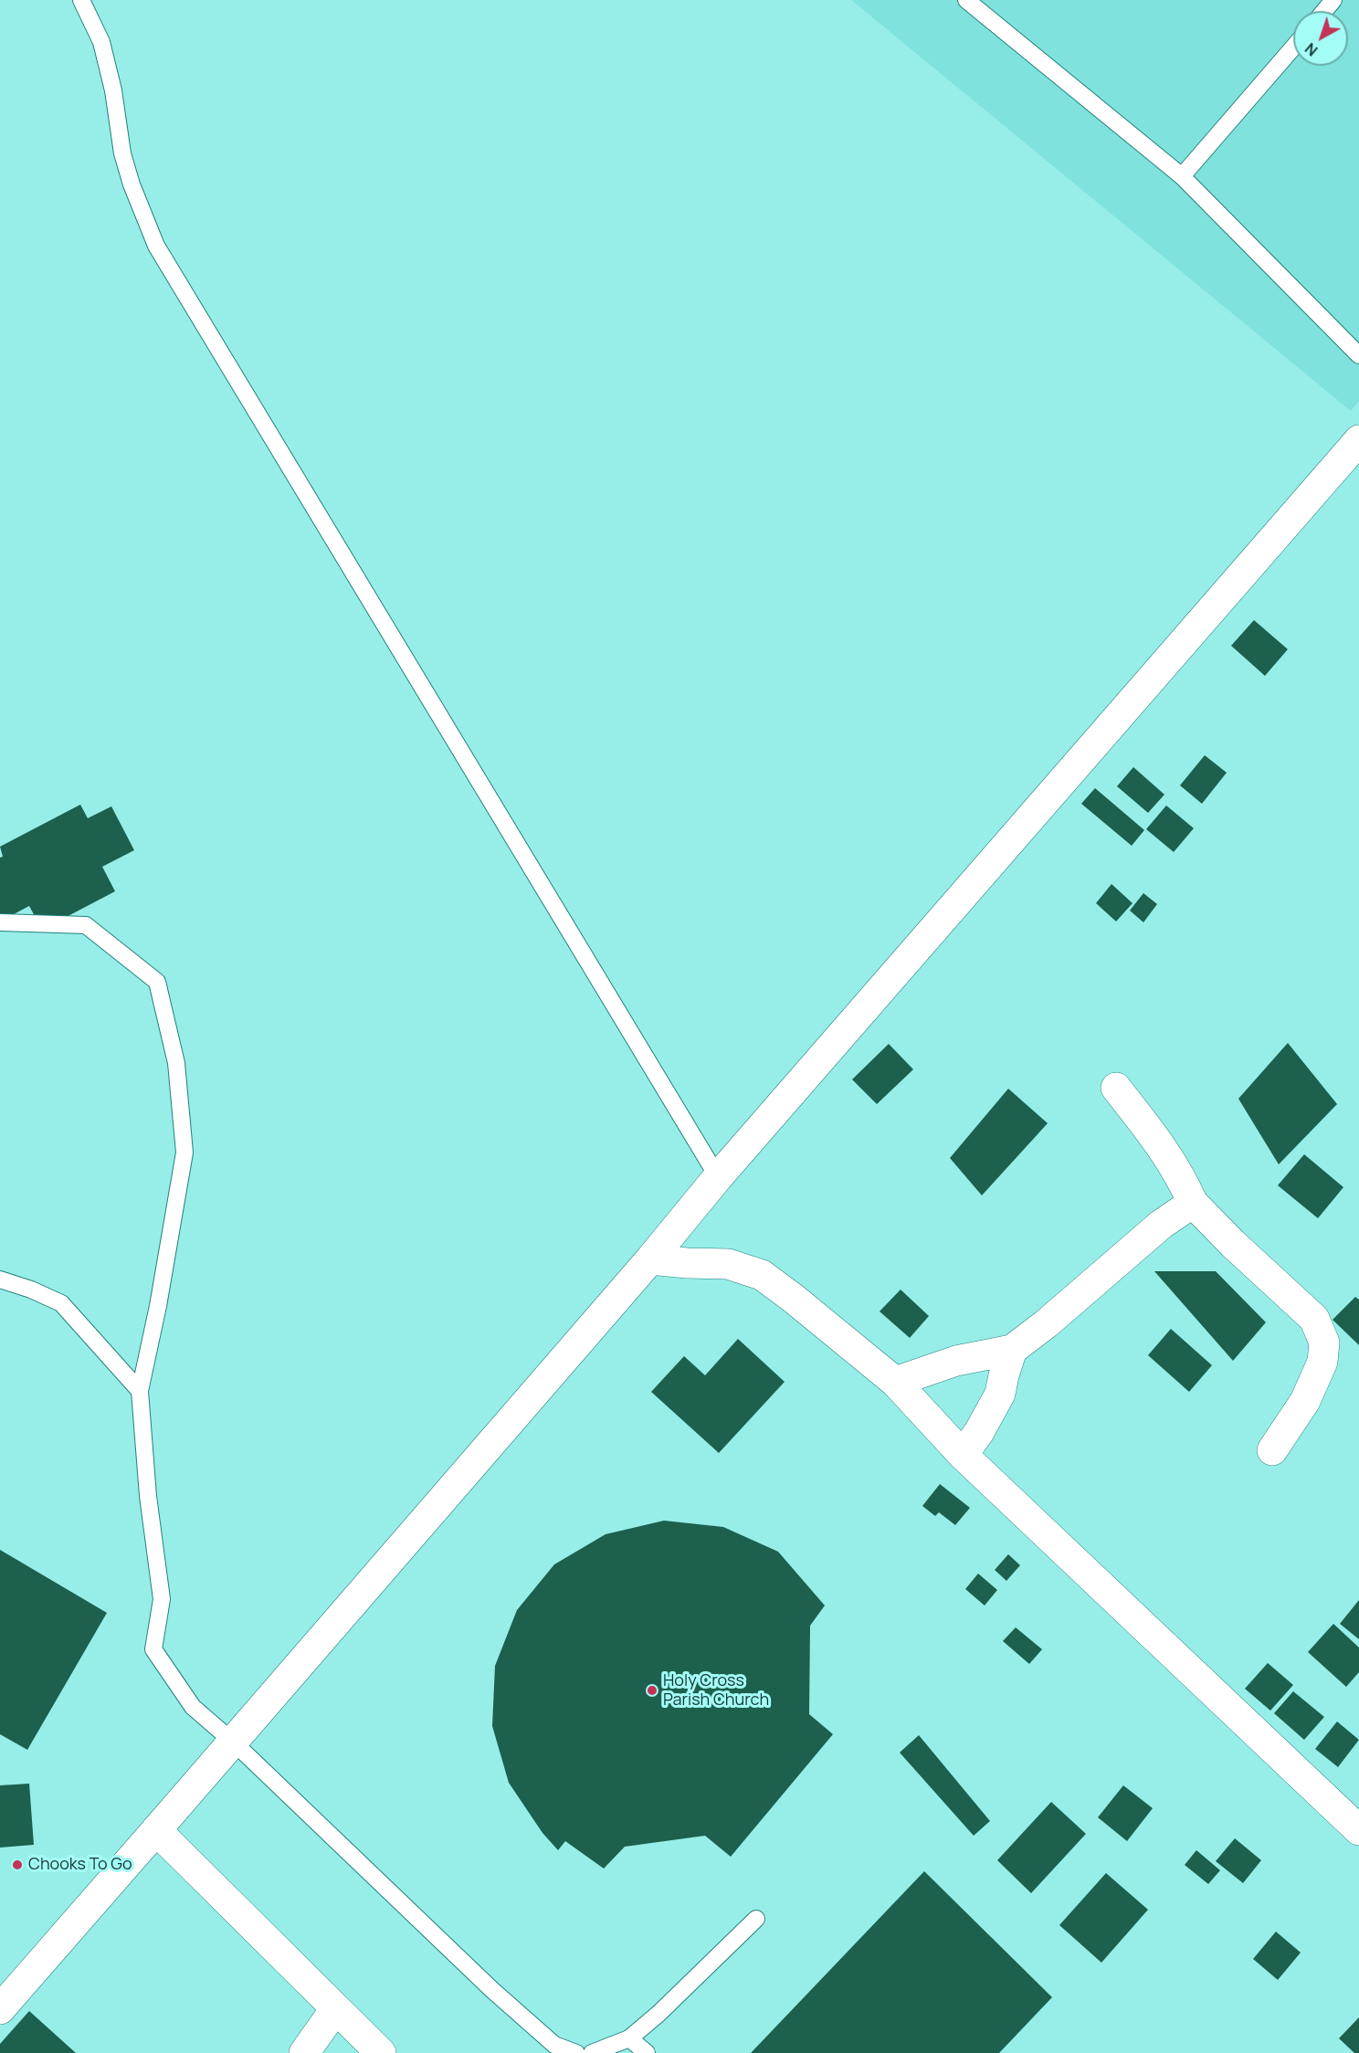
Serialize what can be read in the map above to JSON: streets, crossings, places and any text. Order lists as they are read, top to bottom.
{
  "places": ["Holy Cross Parish Church", "Chooks To Go"],
  "north": "bottom left"
}
